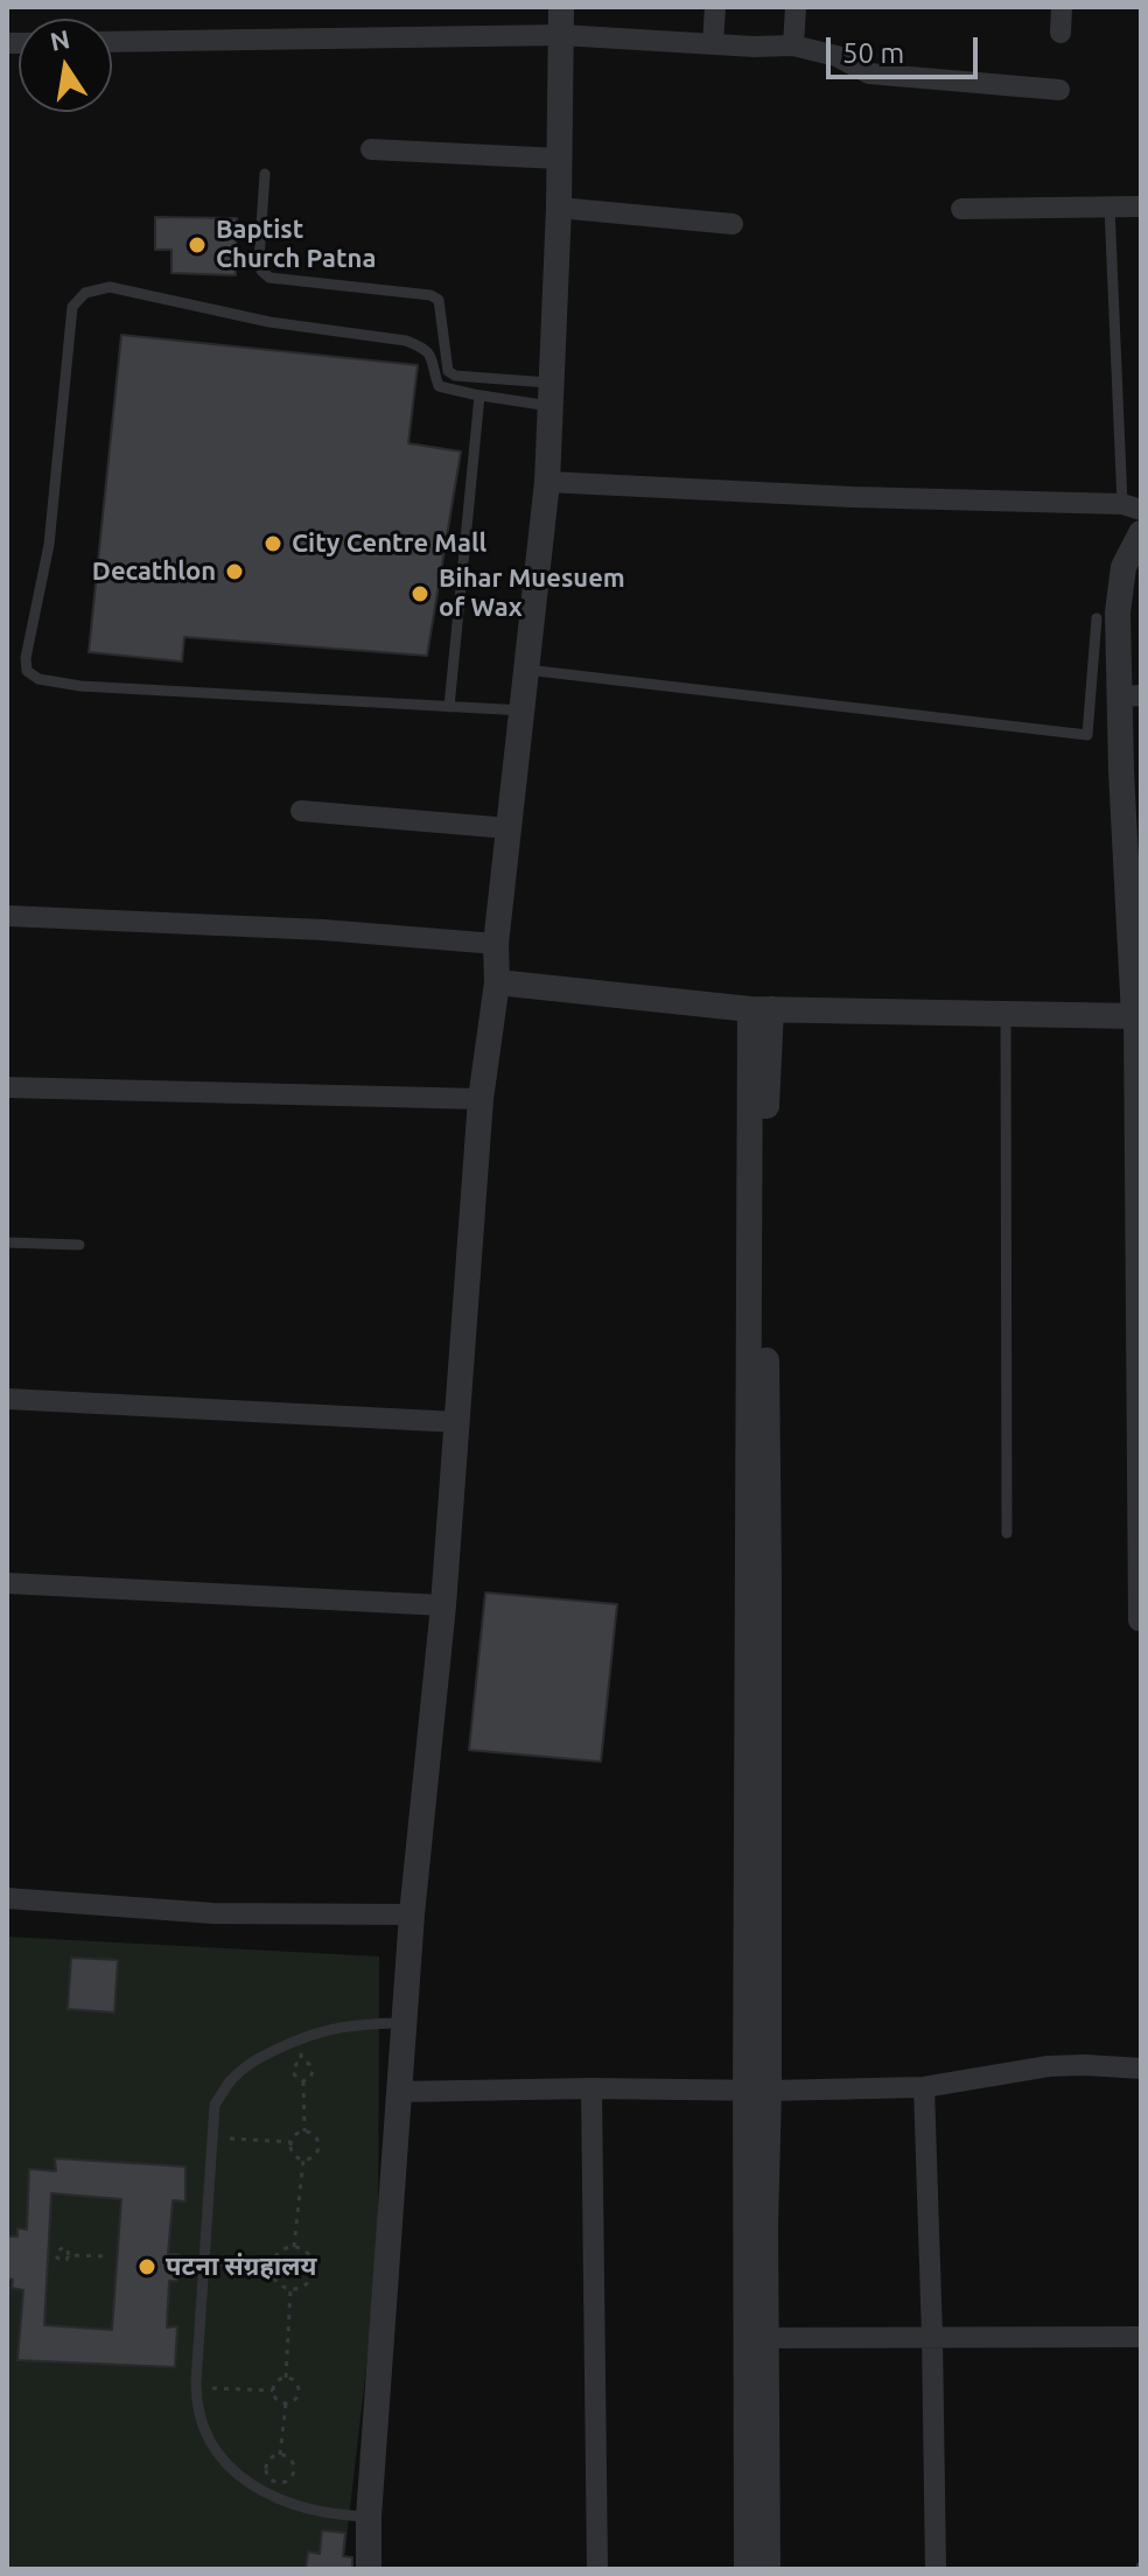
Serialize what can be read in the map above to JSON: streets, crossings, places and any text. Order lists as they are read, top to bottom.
{
  "places": [
    "Baptist Church Patna",
    "City Centre Mall",
    "Decathlon",
    "Bihar Muesuem of Wax",
    "पटना संग्रहालय"
  ],
  "scale_bar": "50 m",
  "north": "top"
}
